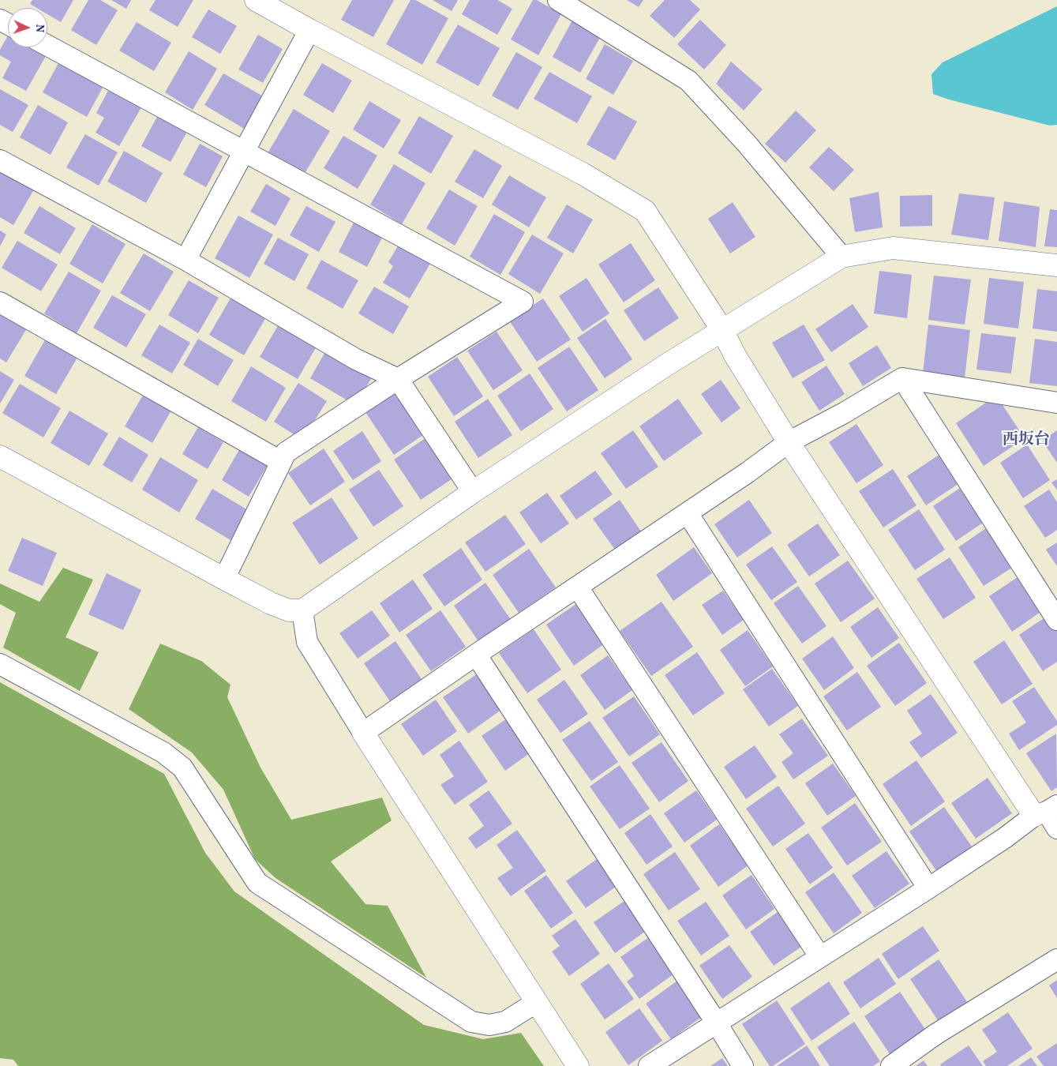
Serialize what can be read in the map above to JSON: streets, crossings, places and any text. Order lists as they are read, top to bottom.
{
  "districts": ["西坂台"],
  "north": "right"
}
